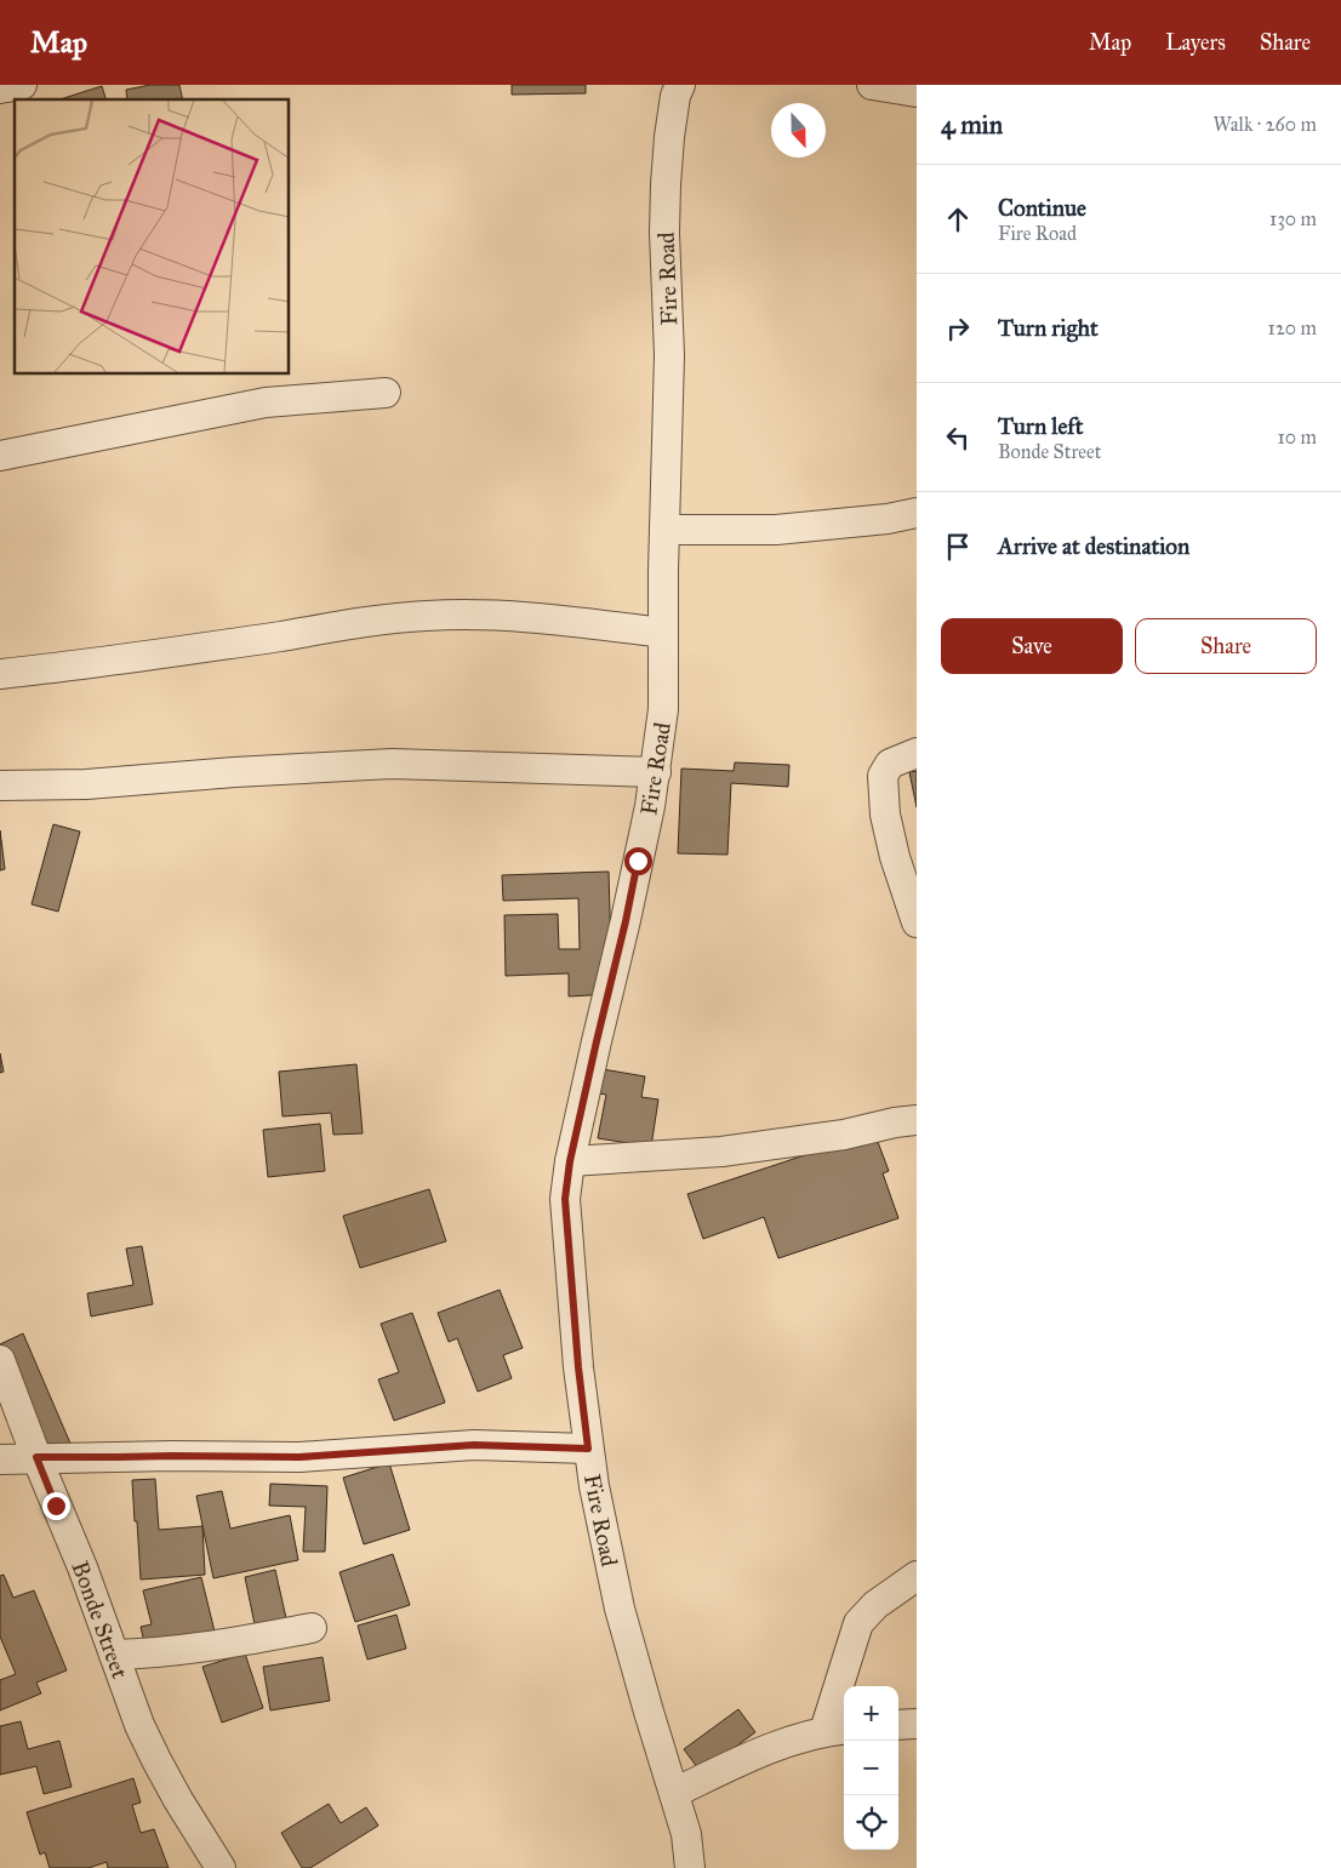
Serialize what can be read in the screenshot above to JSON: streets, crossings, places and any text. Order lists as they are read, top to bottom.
{
  "streets": {
    "street": ["Fire Road", "Bonde Street"]
  },
  "north": "bottom",
  "page": {
    "header": "Map",
    "nav": ["Map", "Layers", "Share"],
    "heading": ["4 min", "Walk · 260 m"],
    "list": [
      ["Continue", "Fire Road", "130 m"],
      ["Turn right", "120 m"],
      ["Turn left", "Bonde Street", "10 m"],
      "Arrive at destination"
    ],
    "buttons": ["Save", "Share"],
    "map_buttons": ["+", "−"]
  }
}
